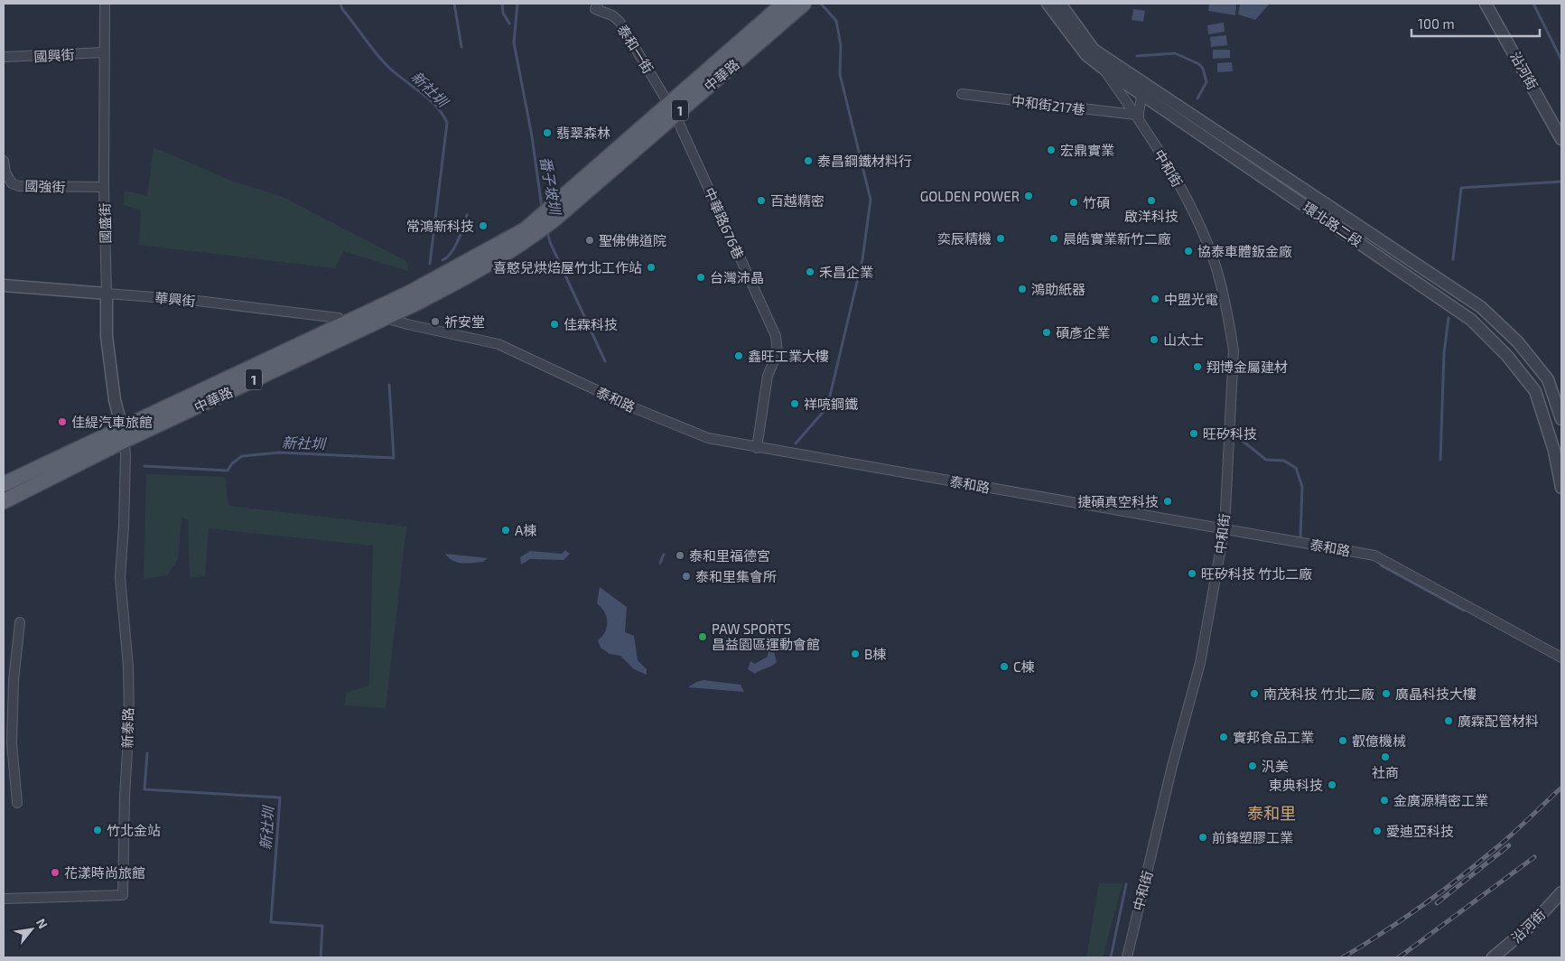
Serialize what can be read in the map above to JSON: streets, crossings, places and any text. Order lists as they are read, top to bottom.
{
  "streets": {
    "main road": ["中華路", "1"],
    "street": [
      "泰和一街",
      "國興街",
      "沿河街",
      "中和街217巷",
      "中和街",
      "國強街",
      "國盛街",
      "中華路676巷",
      "環北路二段",
      "華興街",
      "泰和路",
      "新泰路"
    ]
  },
  "crossings": [
    ["泰和一街", "中華路"],
    ["泰和一街", "中華路676巷"],
    ["國興街", "國盛街"],
    ["中華路", "國盛街"],
    ["中華路", "中華路676巷"],
    ["中華路", "華興街"],
    ["中華路", "泰和路"],
    ["中華路", "新泰路"],
    ["中和街217巷", "中和街"],
    ["中和街", "環北路二段"],
    ["中和街", "泰和路"],
    ["國強街", "國盛街"],
    ["國盛街", "華興街"],
    ["國盛街", "新泰路"],
    ["中華路676巷", "泰和路"]
  ],
  "districts": ["泰和里"],
  "water": ["新社圳", "番子坡圳"],
  "places": [
    "翡翠森林",
    "宏鼎實業",
    "泰昌鋼鐵材料行",
    "GOLDEN POWER",
    "百越精密",
    "啟洋科技",
    "竹碩",
    "常鴻新科技",
    "奕辰精機",
    "晨皓實業新竹二廠",
    "聖佛佛道院",
    "協泰車體鈑金廠",
    "喜憨兒烘焙屋竹北工作站",
    "禾昌企業",
    "台灣沛晶",
    "鴻助紙器",
    "中盟光電",
    "祈安堂",
    "佳霖科技",
    "碩彥企業",
    "山太士",
    "鑫旺工業大樓",
    "翔博金屬建材",
    "祥喨鋼鐵",
    "佳緹汽車旅館",
    "旺矽科技",
    "捷碩真空科技",
    "A棟",
    "泰和里福德宮",
    "旺矽科技 竹北二廠",
    "泰和里集會所",
    "PAW SPORTS 昌益園區運動會館",
    "B棟",
    "C棟",
    "南茂科技 竹北二廠",
    "廣晶科技大樓",
    "廣霖配管材料",
    "實邦食品工業",
    "叡億機械",
    "社商",
    "汎美",
    "東典科技",
    "金廣源精密工業",
    "竹北金站",
    "愛迪亞科技",
    "前鋒塑膠工業",
    "花漾時尚旅館"
  ],
  "scale_bar": "100 m",
  "north": "top right"
}
